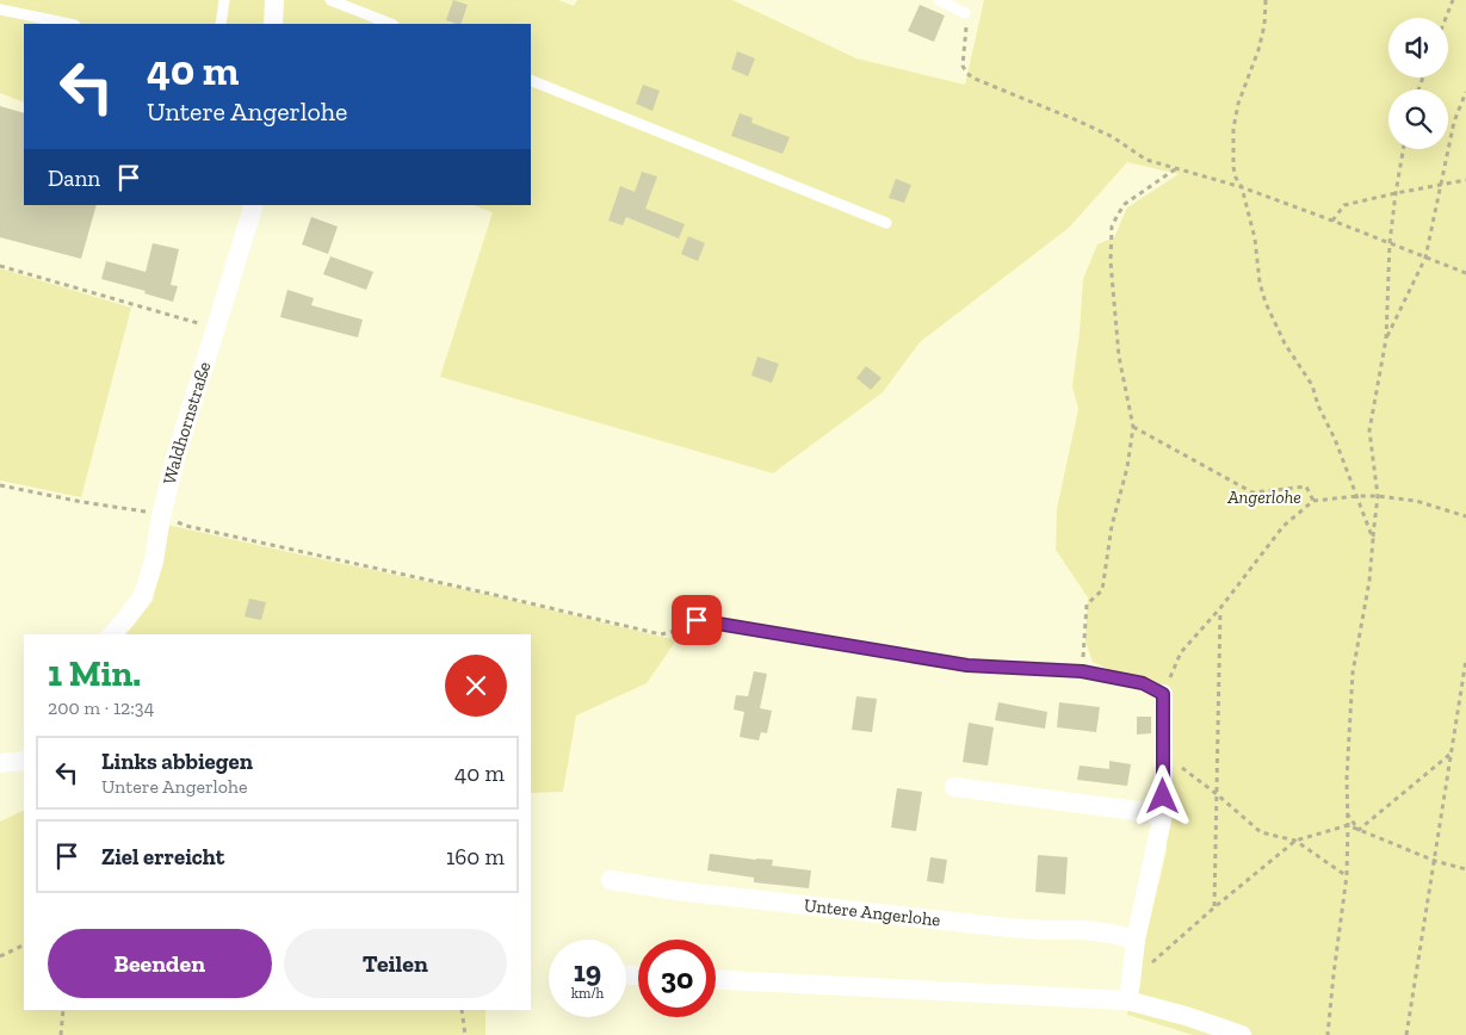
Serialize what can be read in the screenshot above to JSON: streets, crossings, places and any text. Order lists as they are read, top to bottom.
{
  "streets": {
    "street": ["Waldhornstraße", "Untere Angerlohe"]
  },
  "parks": ["Angerlohe"],
  "page": {
    "turn": ["40 m", "Untere Angerlohe"],
    "then": "Dann",
    "heading": ["1 Min.", "200 m · 12:34"],
    "list": [
      {
        "name": "Links abbiegen",
        "note": "Untere Angerlohe",
        "value": "40 m"
      },
      {
        "name": "Ziel erreicht",
        "value": "160 m"
      }
    ],
    "buttons": ["Beenden", "Teilen"],
    "speed": "19 km/h",
    "limit": "30"
  }
}
